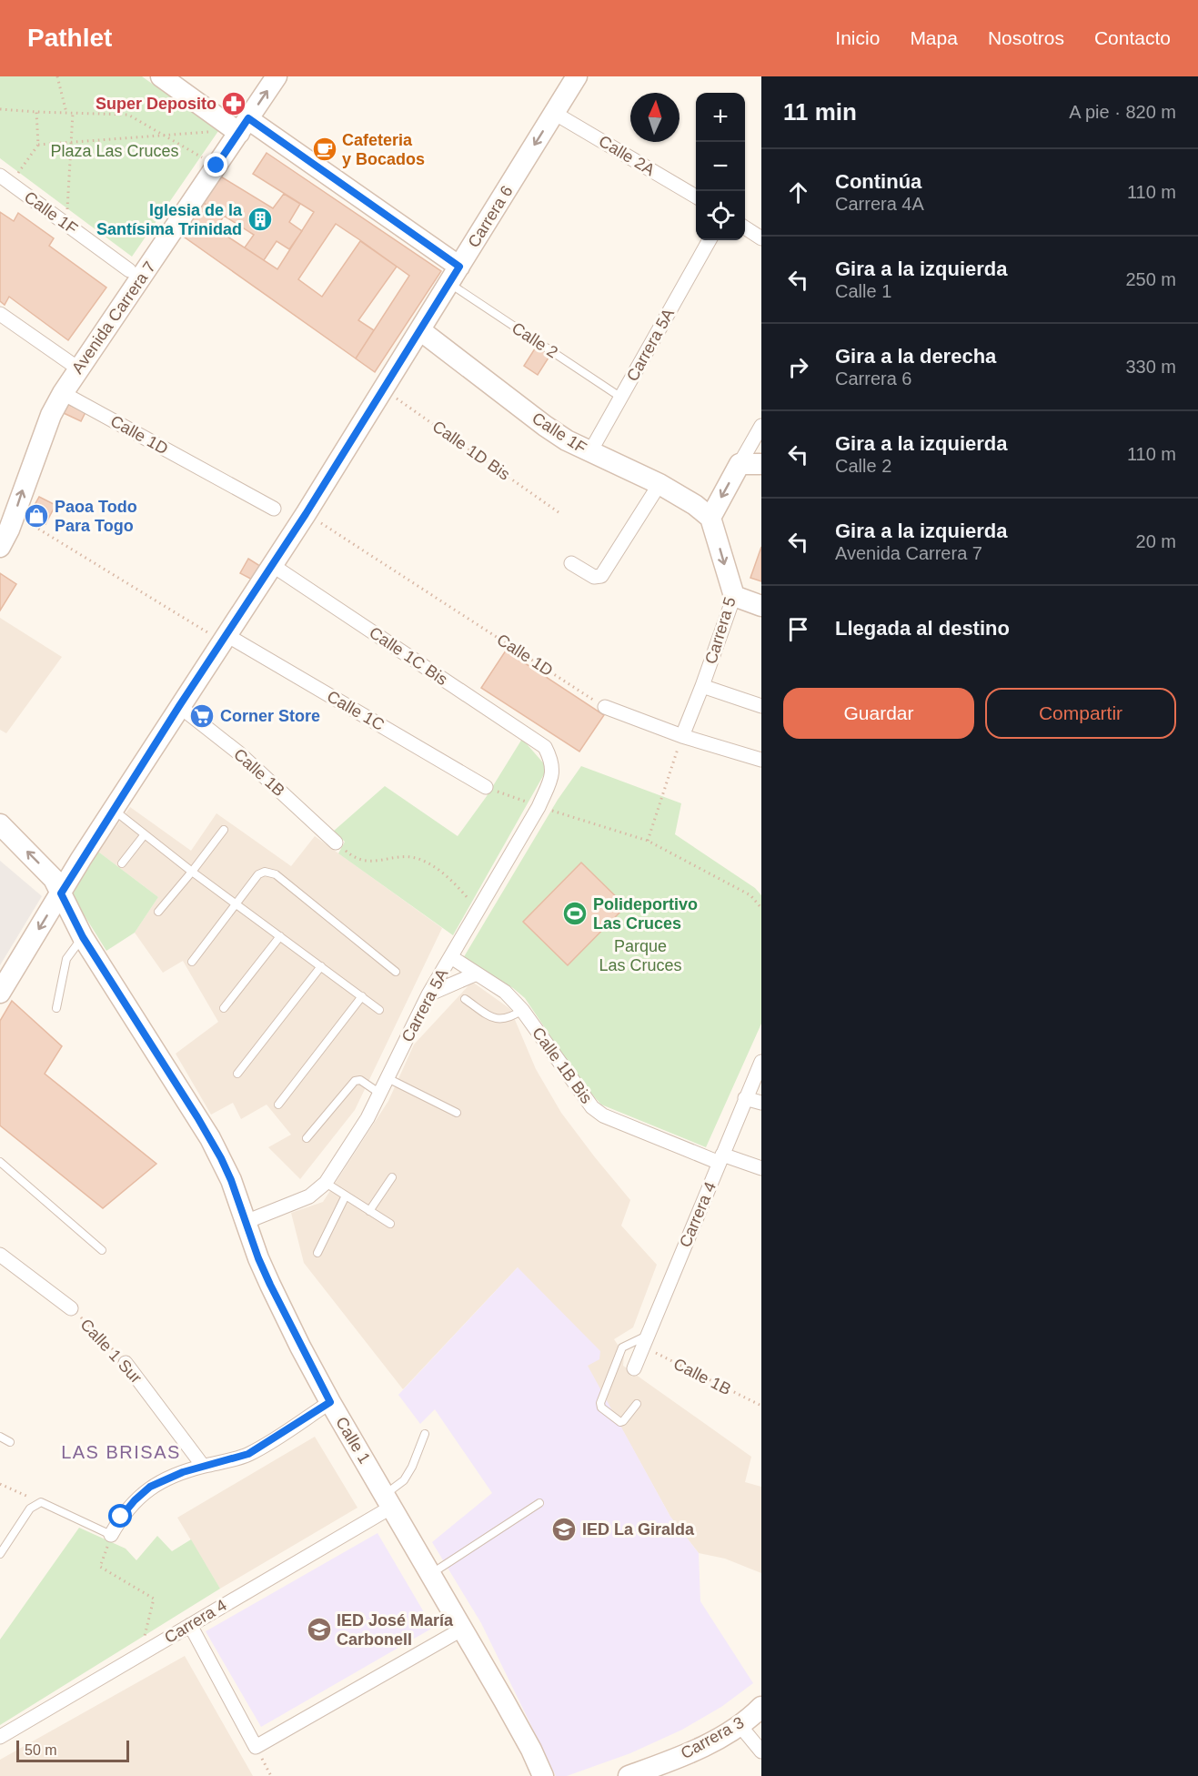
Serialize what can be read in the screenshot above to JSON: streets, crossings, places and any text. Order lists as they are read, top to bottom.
{
  "streets": {
    "street": [
      "Calle 2A",
      "Calle 1F",
      "Carrera 6",
      "Avenida Carrera 7",
      "Calle 2",
      "Carrera 5A",
      "Calle 1D",
      "Carrera 5",
      "Calle 1C Bis",
      "Calle 1C",
      "Calle 1B",
      "Calle 1B Bis",
      "Carrera 4",
      "Calle 1 Sur",
      "Calle 1",
      "Carrera 3"
    ],
    "path": ["Calle 1D Bis"]
  },
  "crossings": [
    ["Calle 2A", "Carrera 6"],
    ["Calle 1F", "Carrera 6"],
    ["Calle 1F", "Avenida Carrera 7"],
    ["Calle 1F", "Carrera 5A"],
    ["Calle 1F", "Carrera 5"],
    ["Carrera 6", "Calle 2"],
    ["Carrera 6", "Calle 1D"],
    ["Carrera 6", "Calle 1D Bis"],
    ["Carrera 6", "Calle 1C Bis"],
    ["Carrera 6", "Calle 1C"],
    ["Carrera 6", "Calle 1B"],
    ["Carrera 6", "Calle 1"],
    ["Avenida Carrera 7", "Calle 2"],
    ["Avenida Carrera 7", "Calle 1D"],
    ["Calle 2", "Carrera 5A"],
    ["Carrera 5A", "Calle 1C Bis"],
    ["Carrera 5A", "Calle 1B Bis"],
    ["Carrera 5A", "Calle 1"],
    ["Calle 1B", "Carrera 4"],
    ["Calle 1B Bis", "Carrera 4"],
    ["Carrera 4", "Calle 1"]
  ],
  "one_way": ["Avenida Carrera 7", "Carrera 5"],
  "districts": ["LAS BRISAS"],
  "parks": ["Plaza Las Cruces", "Parque Las Cruces"],
  "places": {
    "pharmacy": ["Super Deposito"],
    "cafe": ["Cafeteria y Bocados"],
    "building": ["Iglesia de la Santísima Trinidad"],
    "shop": ["Paoa Todo Para Togo"],
    "supermarket": ["Corner Store"],
    "sports": ["Polideportivo Las Cruces"],
    "school or university": ["IED La Giralda", "IED José María Carbonell"]
  },
  "scale_bar": "50 m",
  "north": "top",
  "page": {
    "header": "Pathlet",
    "nav": [
      "Inicio",
      "Mapa",
      "Nosotros",
      "Contacto"
    ],
    "heading": ["11 min", "A pie · 820 m"],
    "map_buttons": ["+", "−"],
    "list": [
      ["Continúa", "Carrera 4A", "110 m"],
      ["Gira a la izquierda", "Calle 1", "250 m"],
      ["Gira a la derecha", "Carrera 6", "330 m"],
      ["Gira a la izquierda", "Calle 2", "110 m"],
      ["Gira a la izquierda", "Avenida Carrera 7", "20 m"],
      "Llegada al destino"
    ],
    "buttons": ["Guardar", "Compartir"],
    "scale": "50 m"
  }
}
